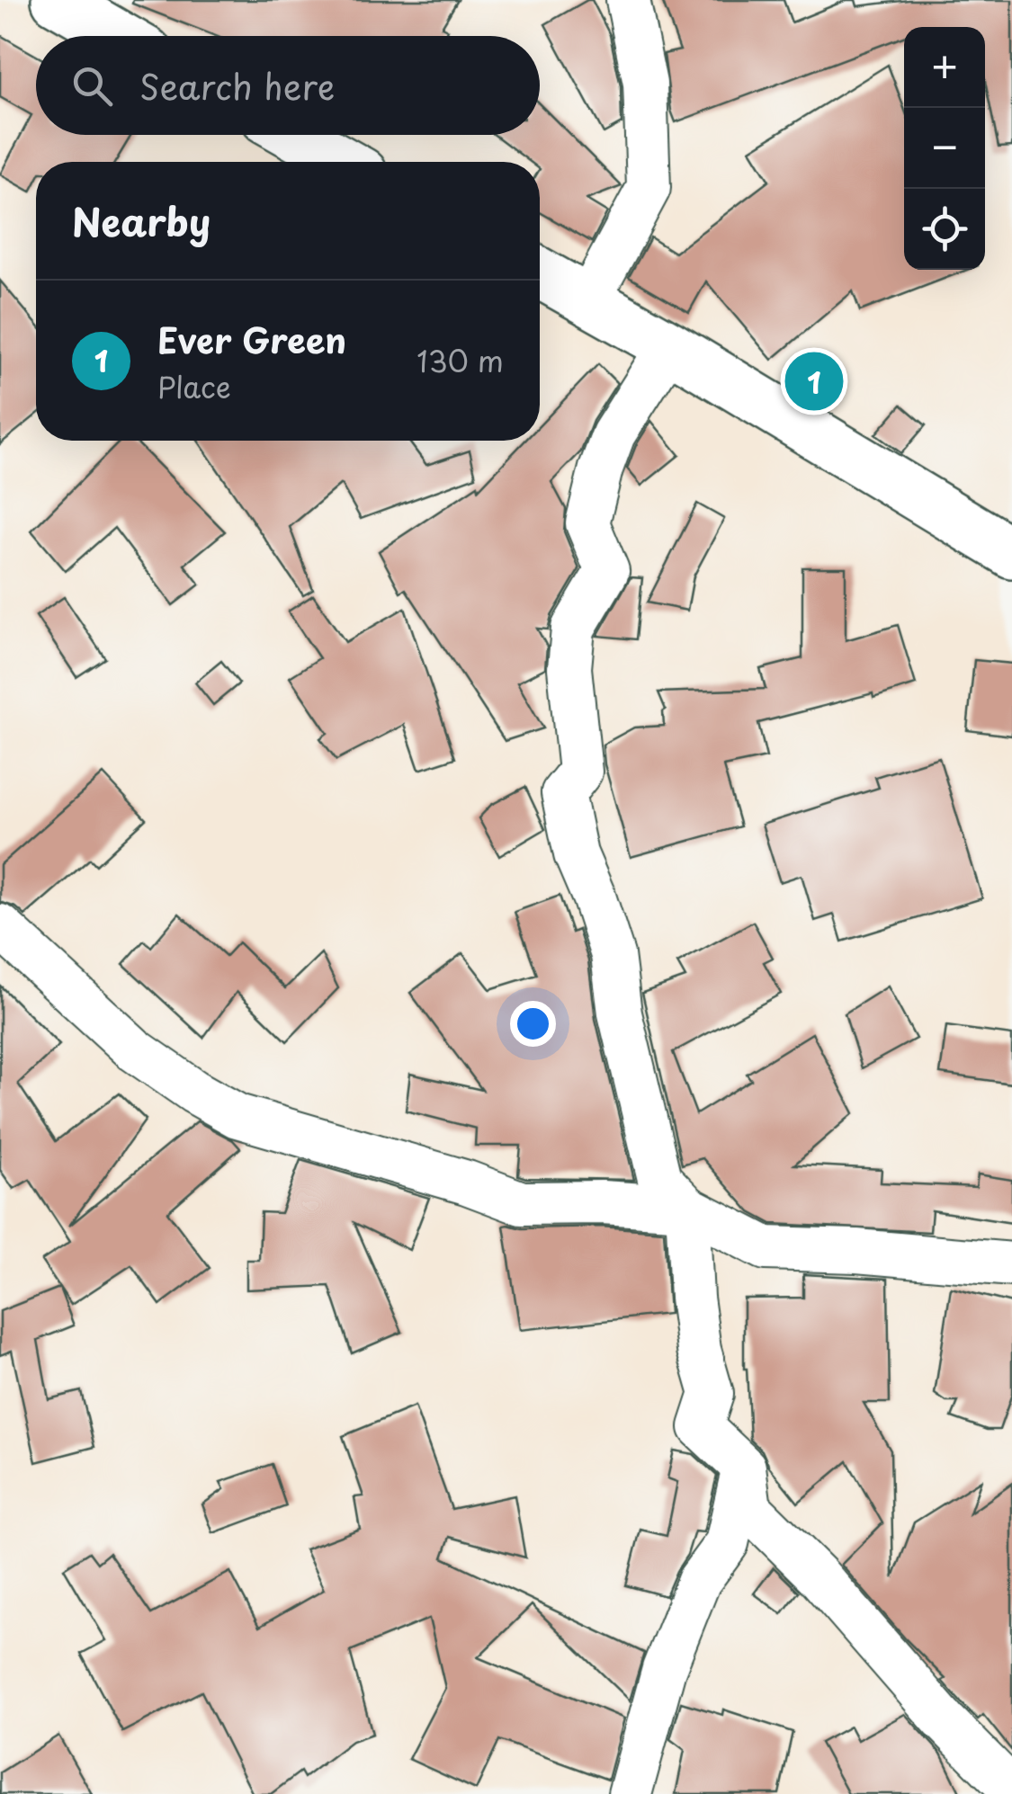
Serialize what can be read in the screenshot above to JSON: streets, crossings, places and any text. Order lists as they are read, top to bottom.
{
  "page": {
    "map_buttons": ["+", "−"],
    "search": "Search here",
    "heading": "Nearby",
    "list": [
      {
        "mark": "1",
        "name": "Ever Green",
        "note": "Place",
        "value": "130 m"
      }
    ],
    "pins": "1"
  }
}
